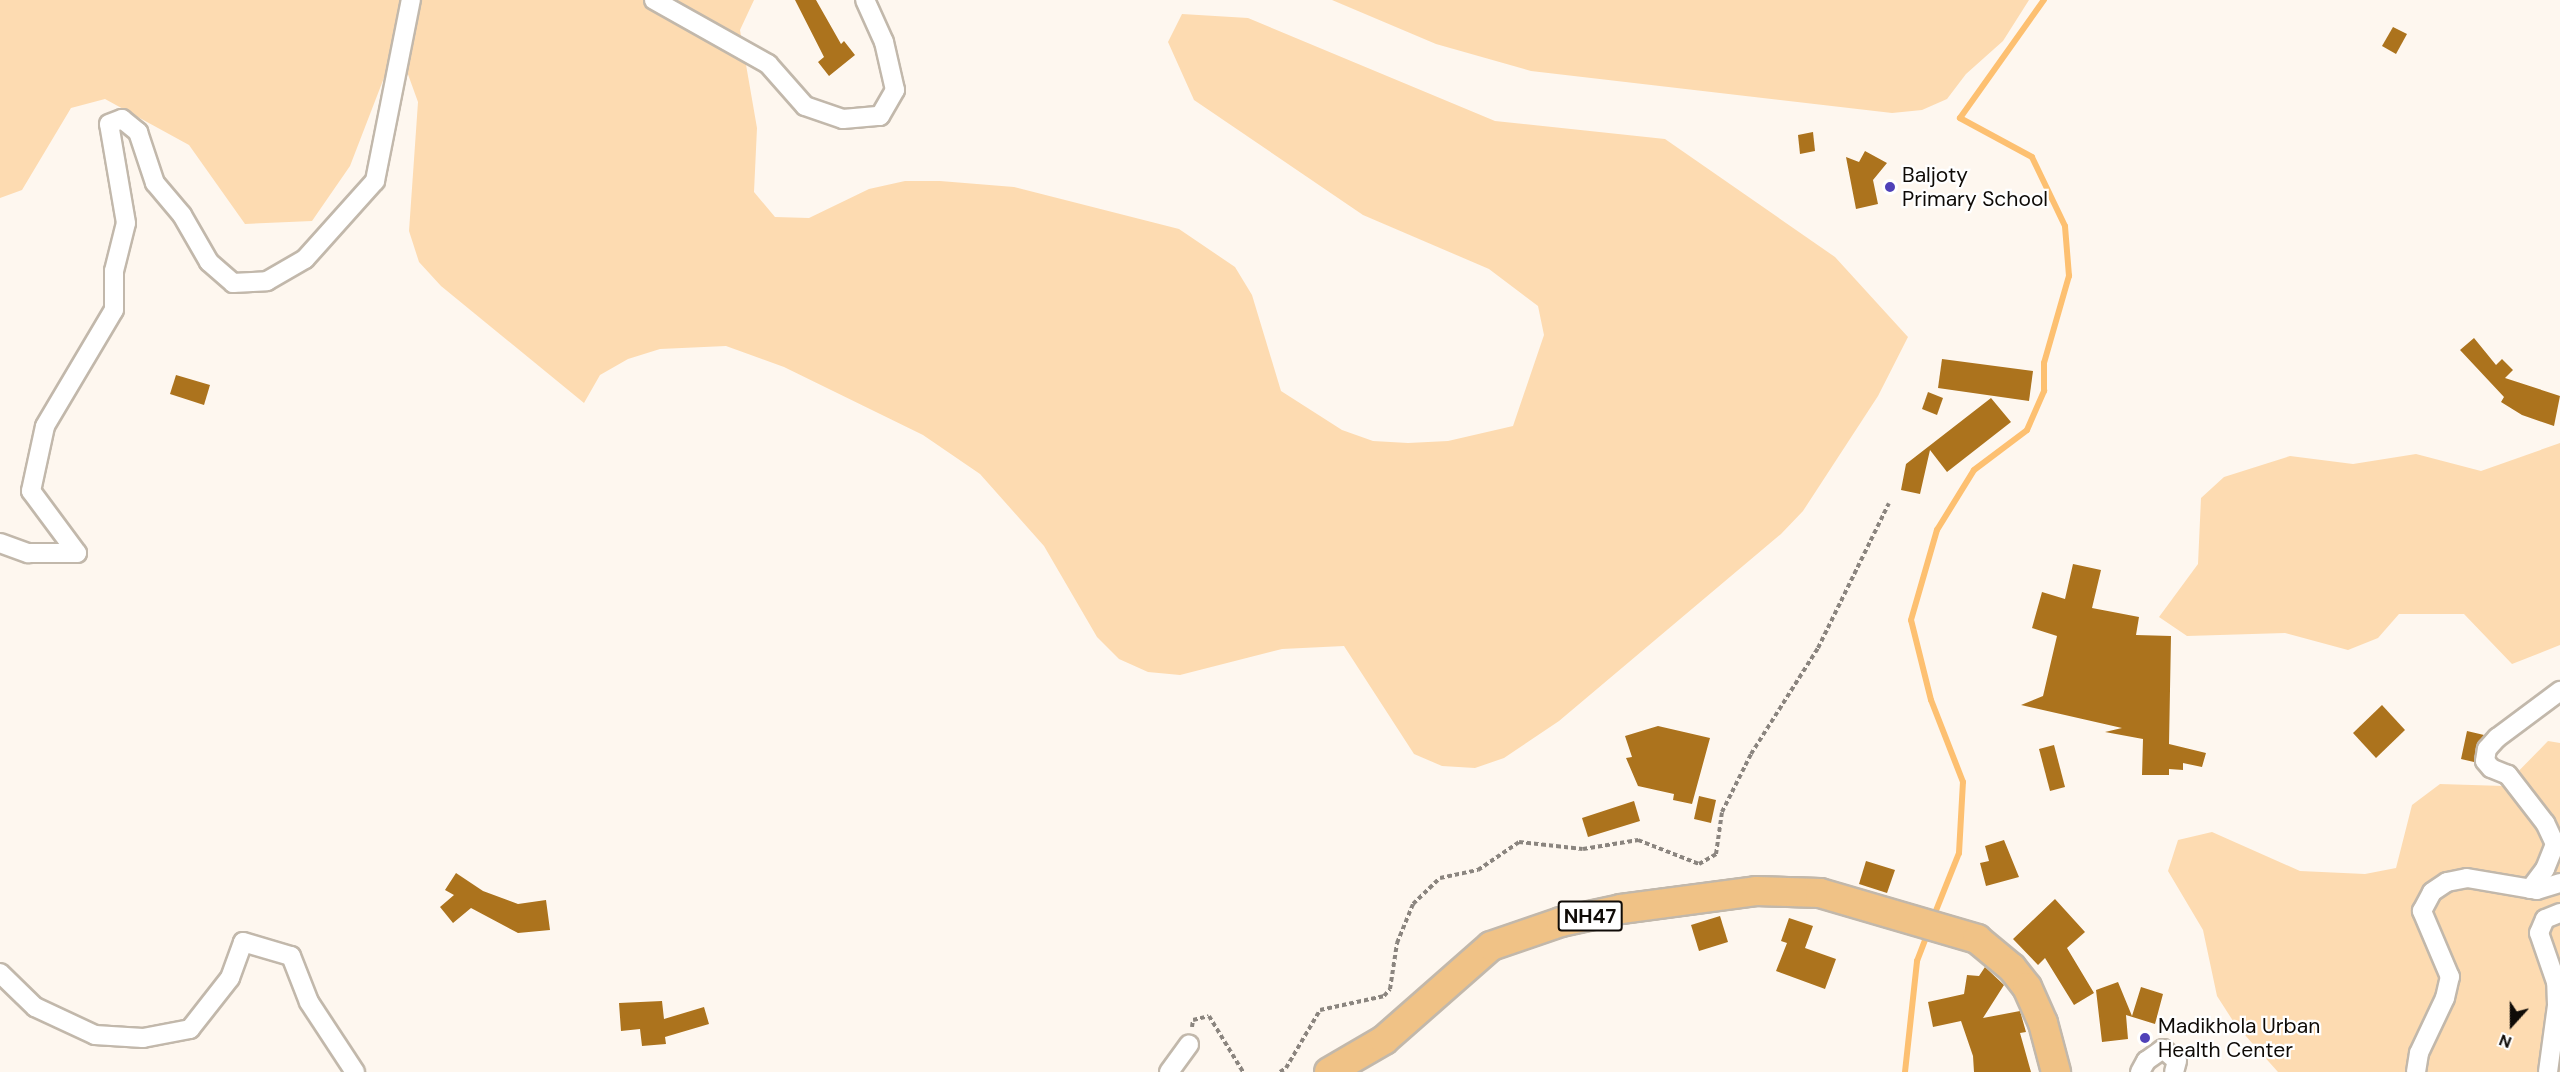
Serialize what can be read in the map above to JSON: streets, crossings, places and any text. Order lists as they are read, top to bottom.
{
  "streets": {
    "highway": ["NH47"]
  },
  "places": ["Baljoty Primary School", "Madikhola Urban Health Center"],
  "north": "bottom"
}
